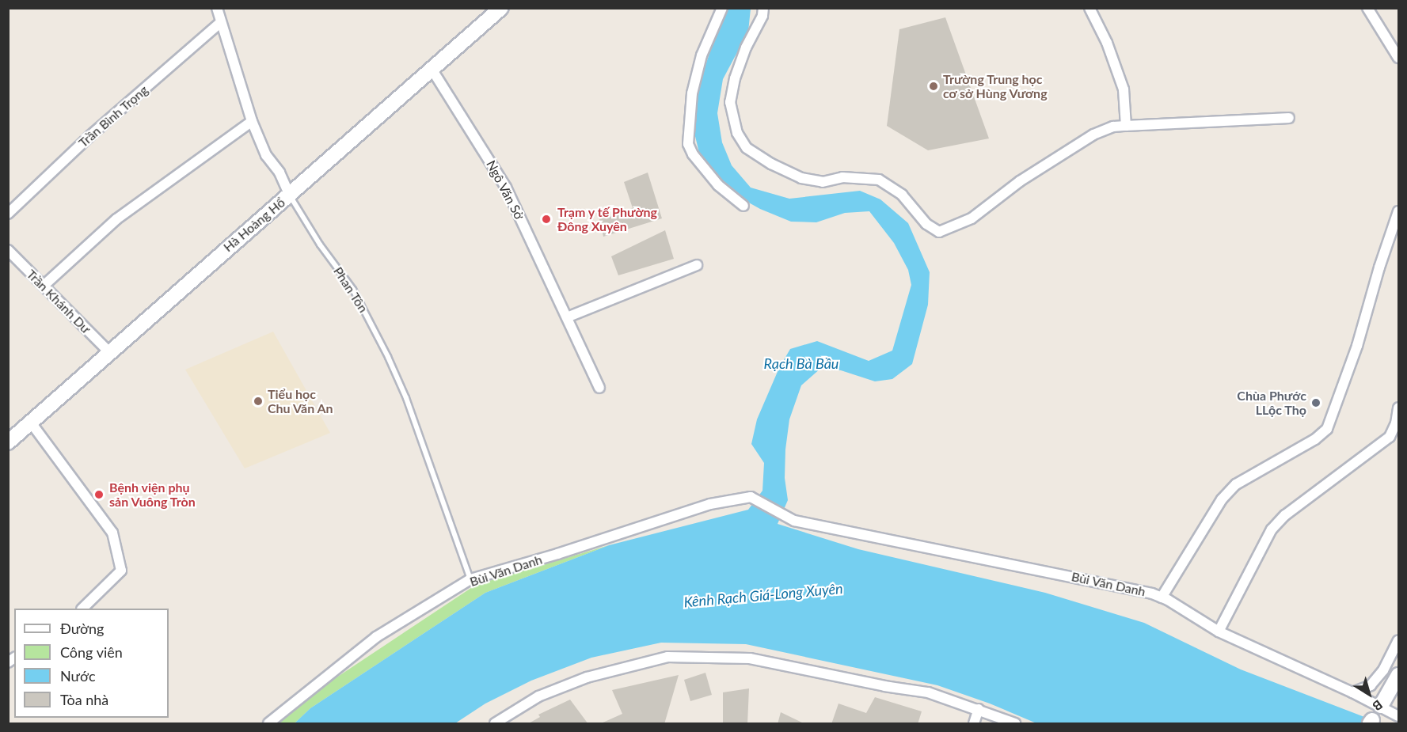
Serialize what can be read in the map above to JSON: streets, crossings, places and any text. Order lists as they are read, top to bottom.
{
  "streets": {
    "main road": ["Hà Hoàng Hổ"],
    "street": [
      "Trần Bình Trọng",
      "Ngô Văn Sở",
      "Phan Tôn",
      "Trần Khánh Dư",
      "Bùi Văn Danh"
    ]
  },
  "crossings": [
    ["Trần Bình Trọng", "Phan Tôn"],
    ["Ngô Văn Sở", "Hà Hoàng Hổ"],
    ["Hà Hoàng Hổ", "Phan Tôn"],
    ["Hà Hoàng Hổ", "Trần Khánh Dư"],
    ["Phan Tôn", "Bùi Văn Danh"]
  ],
  "water": ["Rạch Bà Bầu", "Kênh Rạch Giá-Long Xuyên"],
  "places": [
    "Trường Trung học cơ sở Hùng Vương",
    "Trạm y tế Phường Đông Xuyên",
    "Tiểu học Chu Văn An",
    "Chùa Phước LLộc Thọ",
    "Bệnh viện phụ sản Vuông Tròn"
  ],
  "legend": [
    "Đường",
    "Công viên",
    "Nước",
    "Tòa nhà"
  ],
  "north": "bottom right"
}
